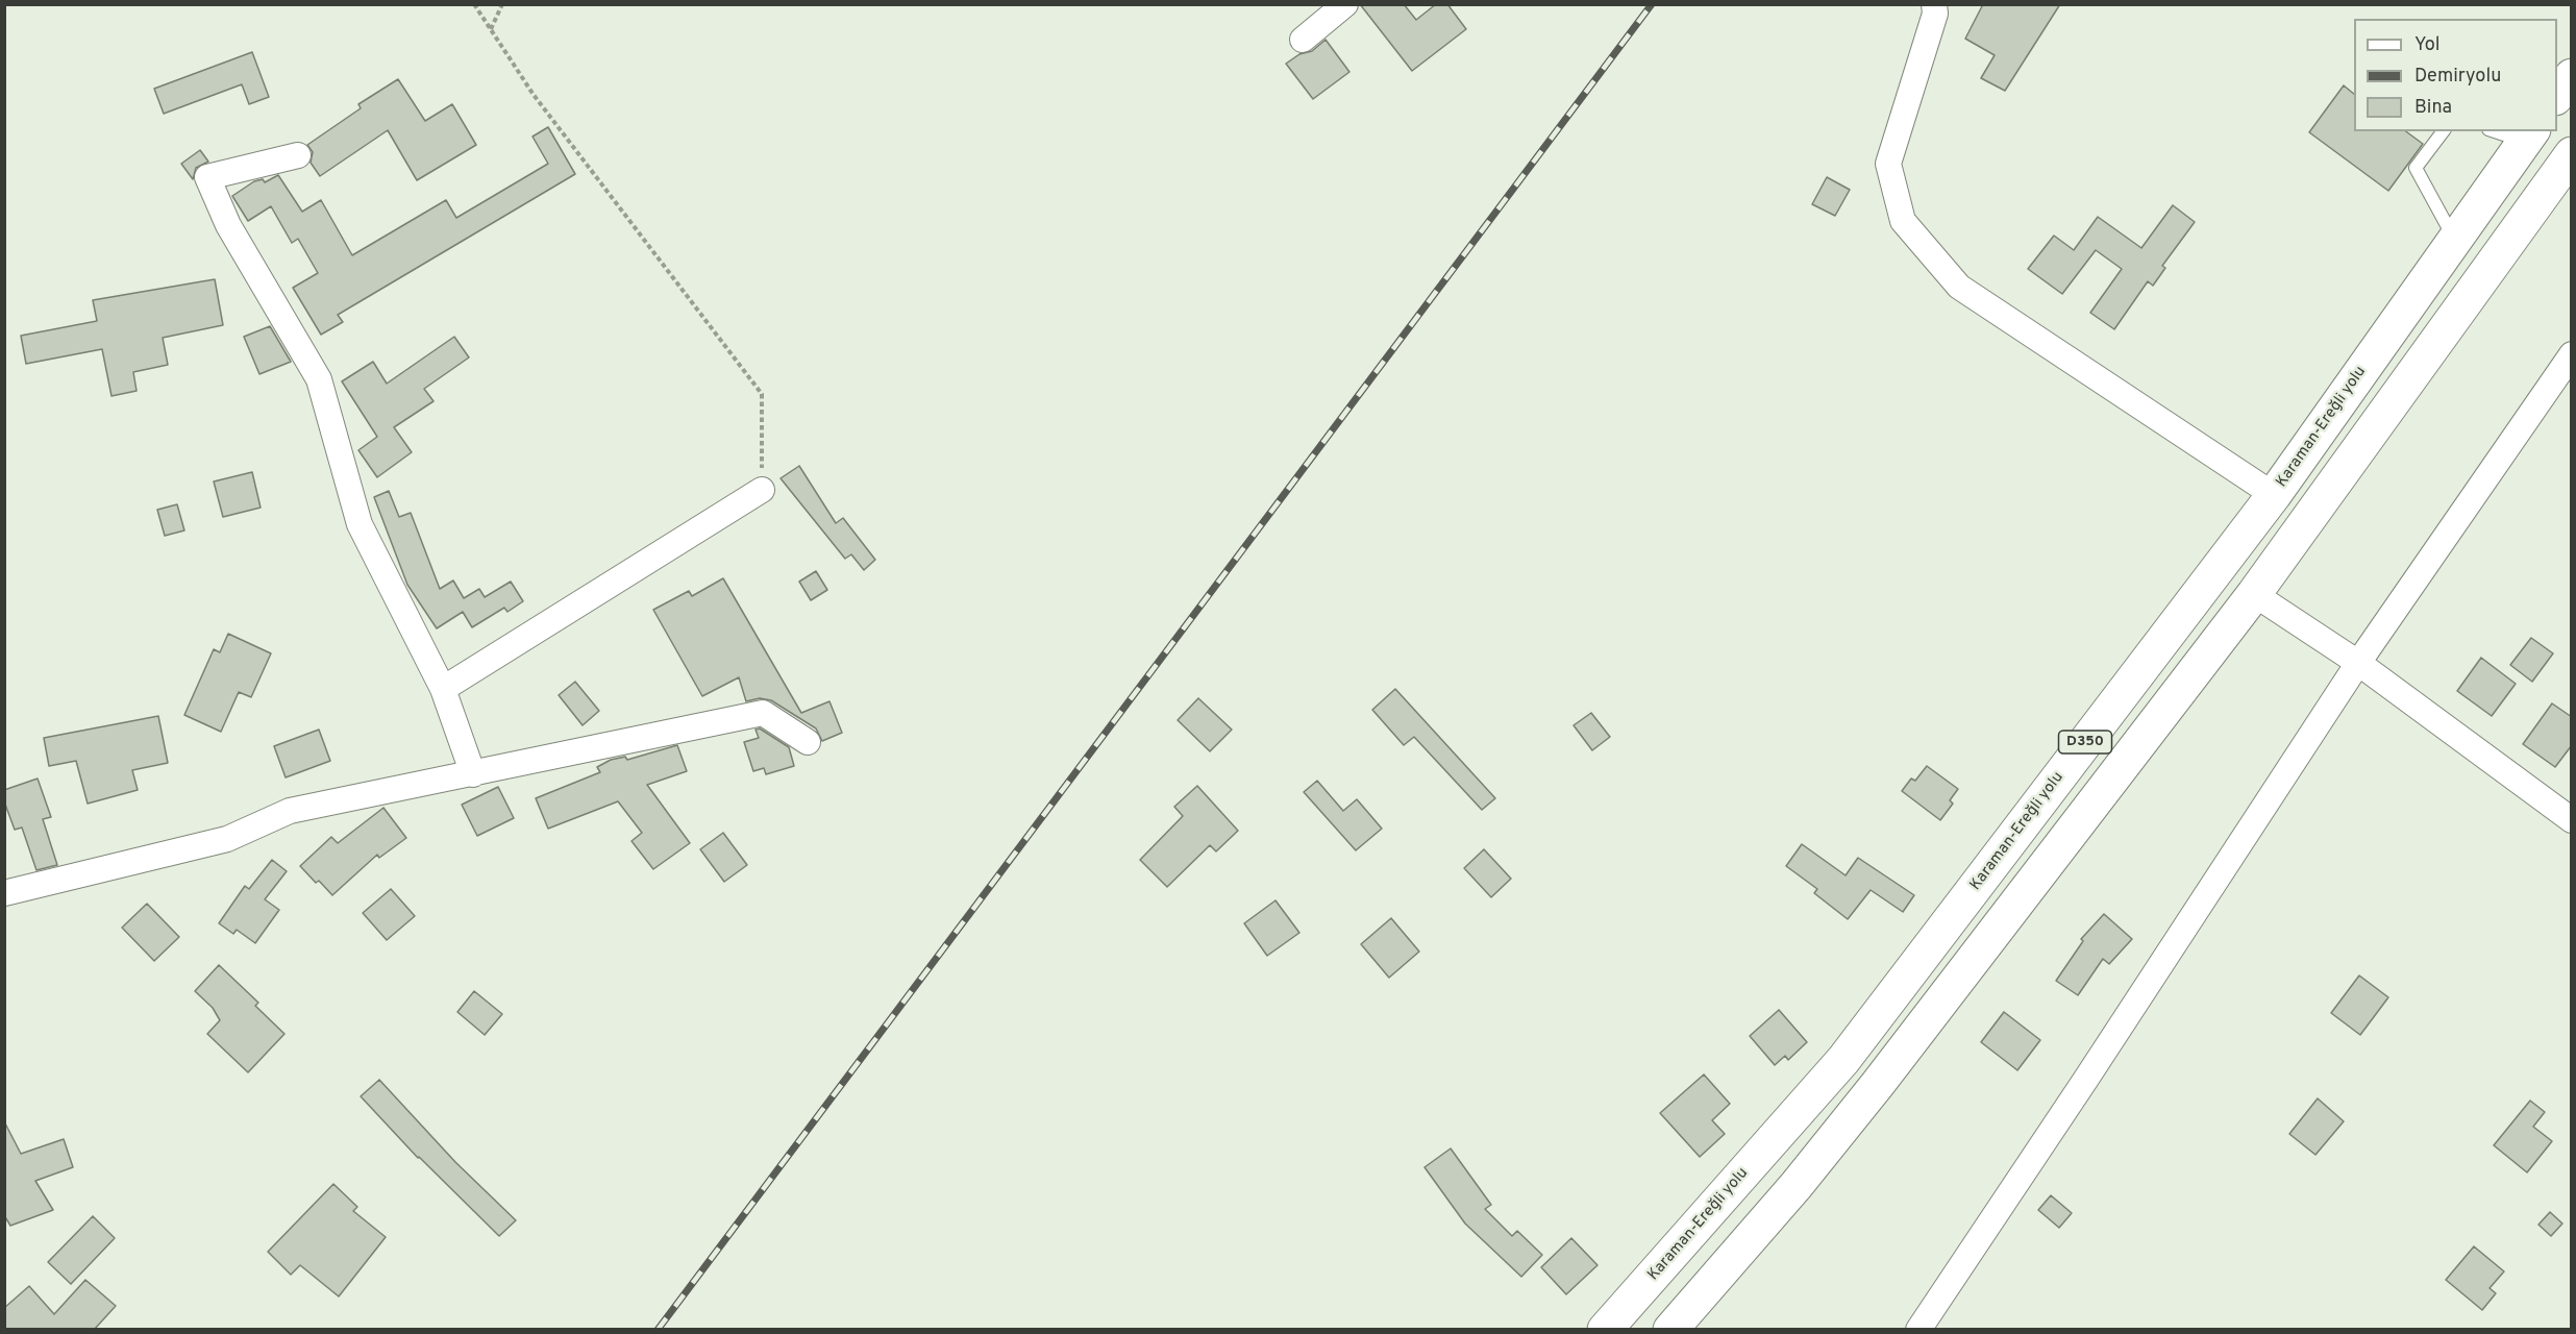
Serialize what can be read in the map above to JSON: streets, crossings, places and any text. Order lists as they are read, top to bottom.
{
  "streets": {
    "highway": ["Karaman-Ereğli yolu", "D350"]
  },
  "legend": ["Yol", "Demiryolu", "Bina"]
}
